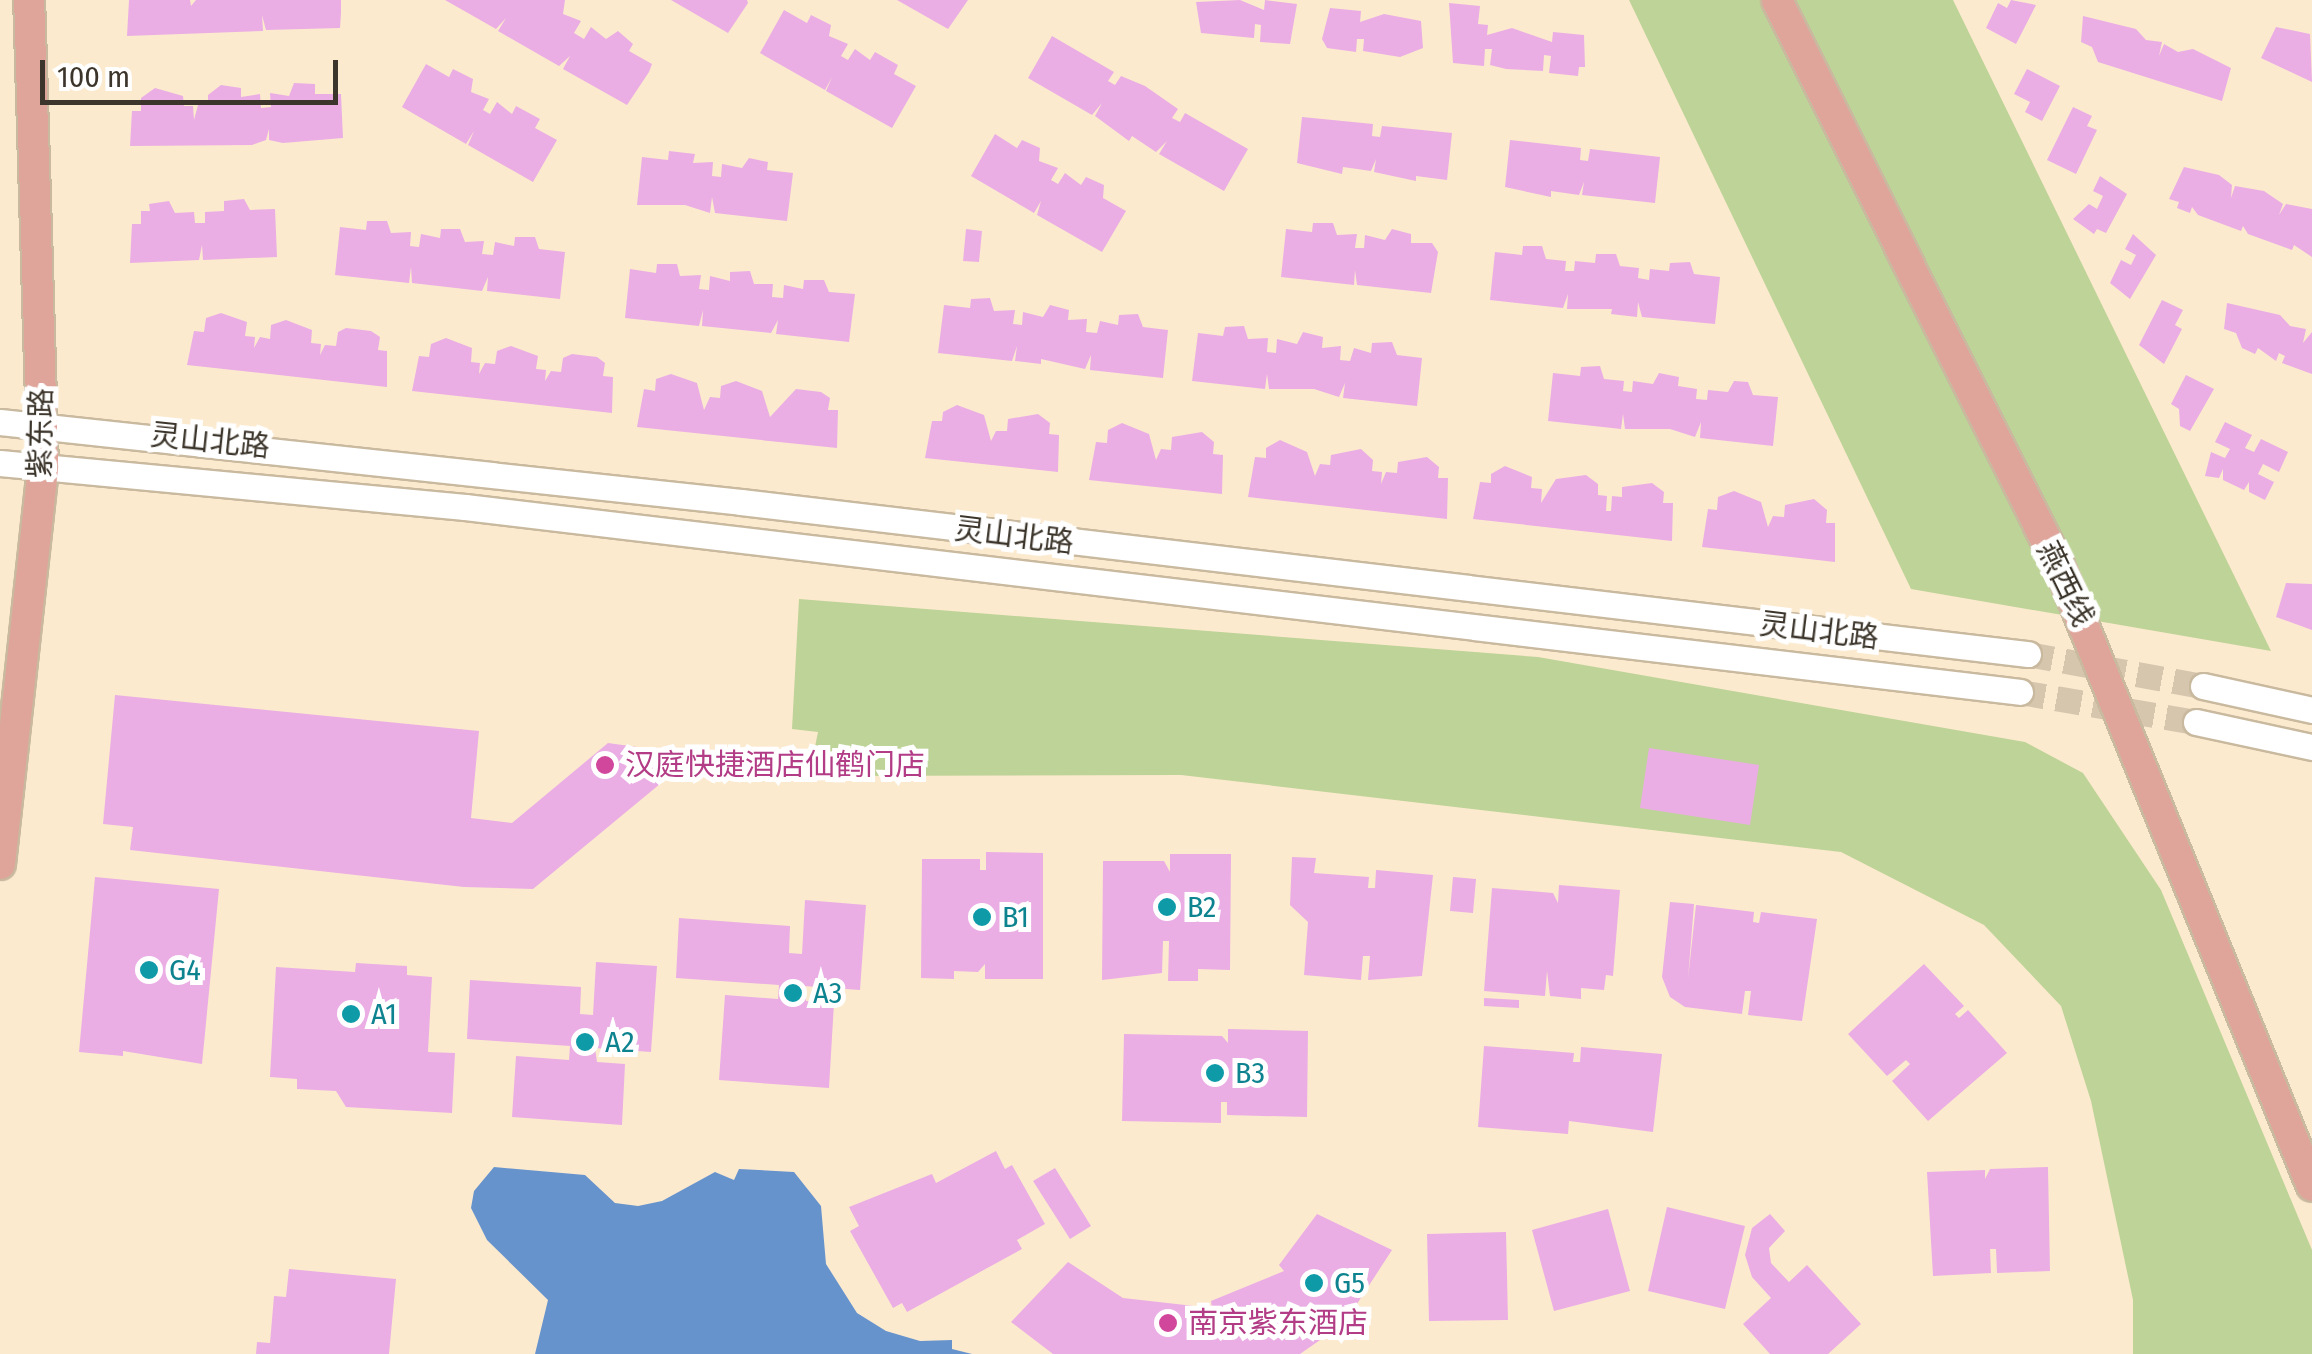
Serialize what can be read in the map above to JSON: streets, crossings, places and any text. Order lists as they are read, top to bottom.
{
  "streets": {
    "main road": ["紫东路", "燕西线"],
    "street": ["灵山北路"]
  },
  "crossings": [
    ["紫东路", "灵山北路"]
  ],
  "places": [
    "汉庭快捷酒店仙鹤门店",
    "B2",
    "B1",
    "G4",
    "A3",
    "A1",
    "A2",
    "B3",
    "G5",
    "南京紫东酒店"
  ],
  "scale_bar": "100 m"
}
